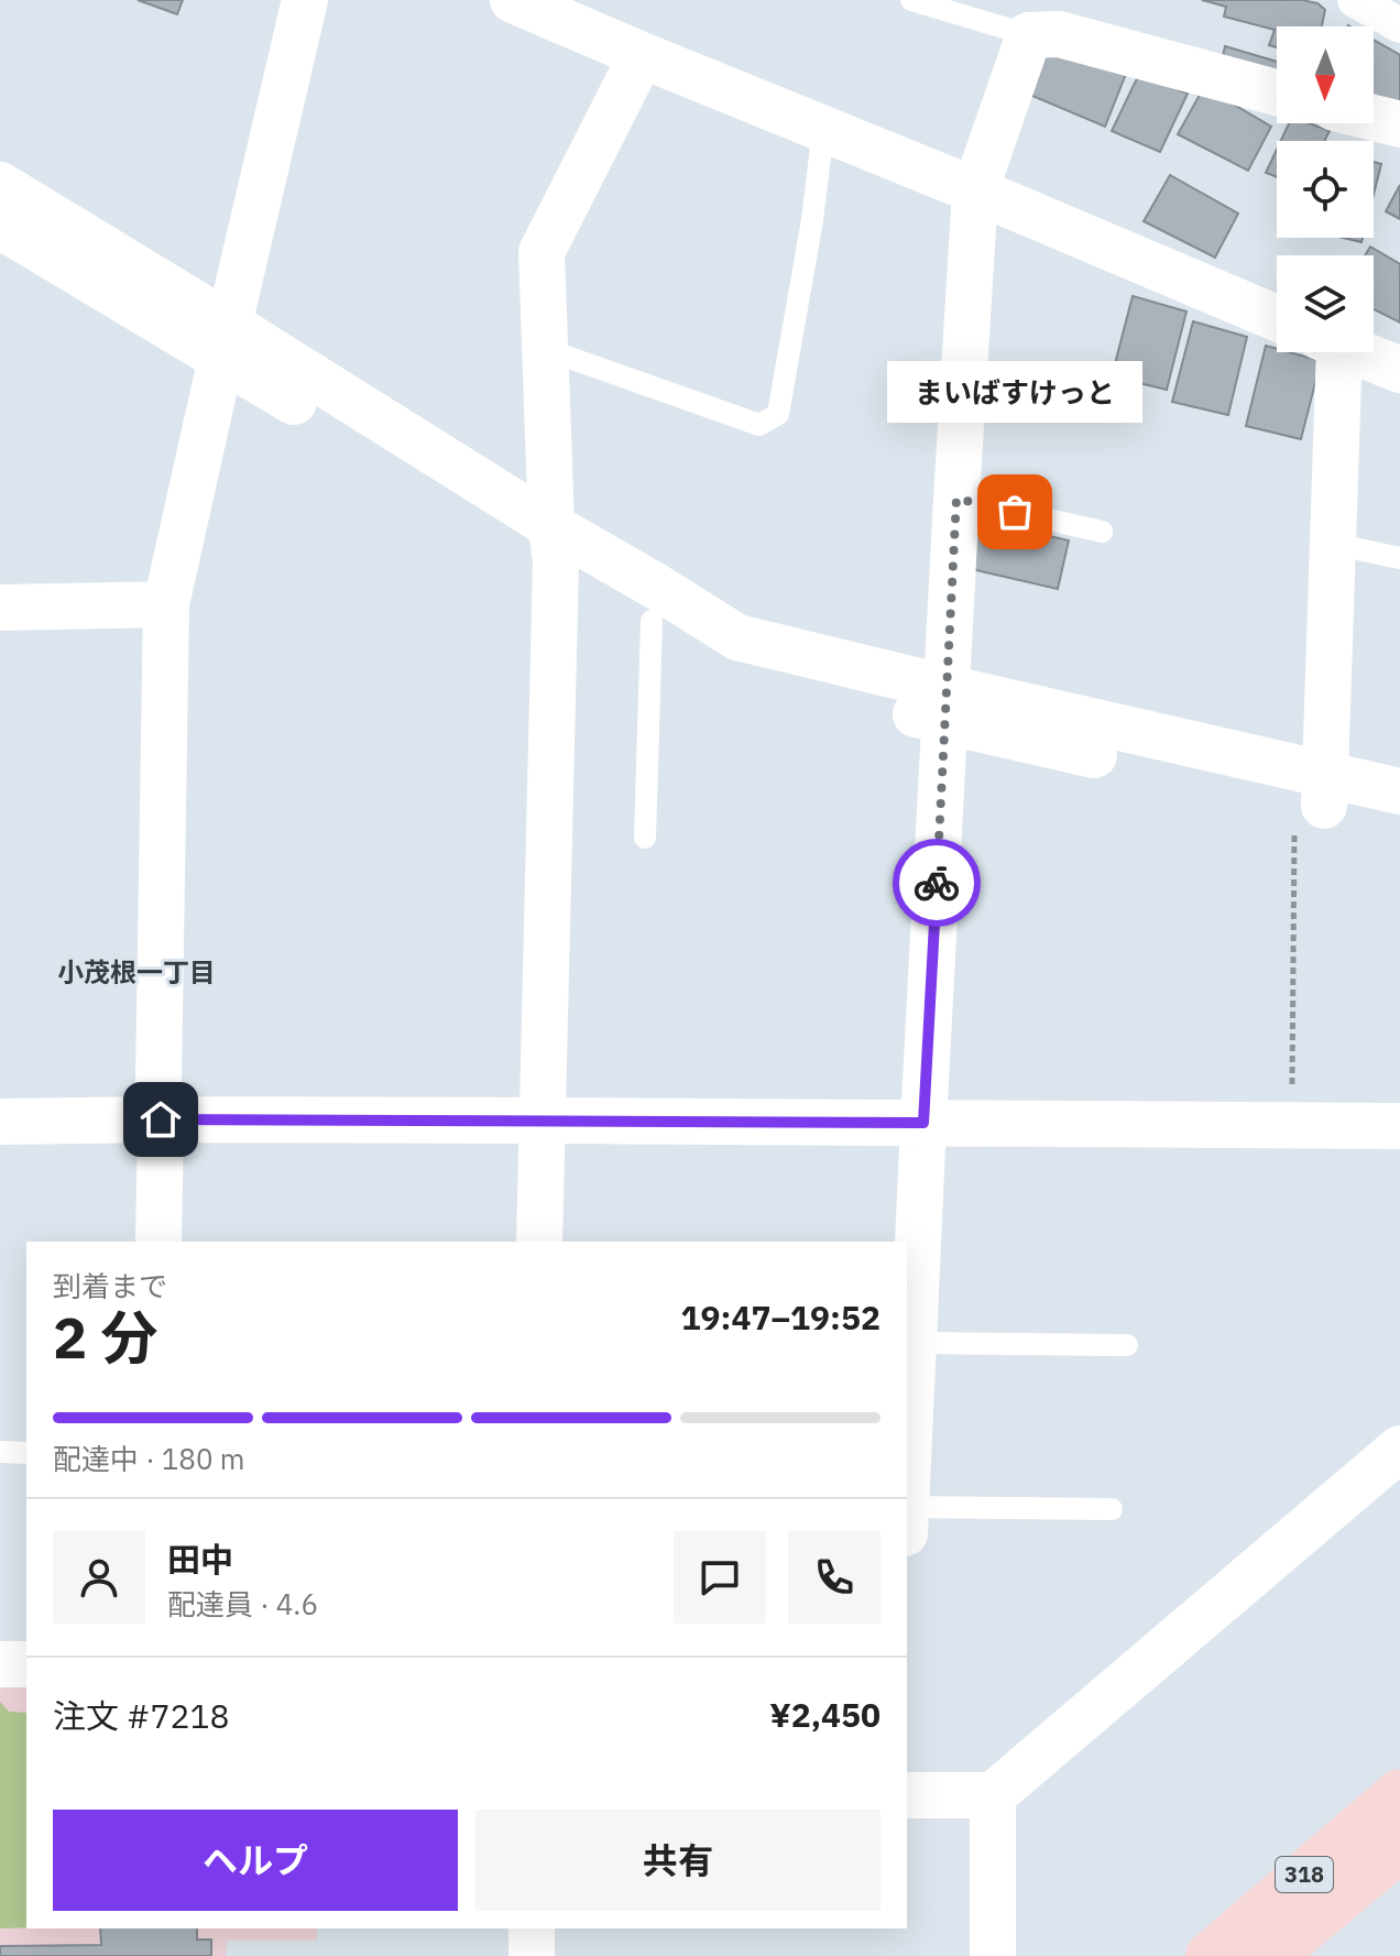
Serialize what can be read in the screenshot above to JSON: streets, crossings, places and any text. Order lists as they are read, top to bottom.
{
  "streets": {
    "main road": ["318"]
  },
  "districts": ["小茂根一丁目"],
  "places": ["まいばすけっと"],
  "north": "bottom",
  "page": {
    "bubble": "まいばすけっと",
    "heading": ["2 分", "到着まで", "19:47–19:52"],
    "panel": [
      "田中",
      "配達員 · 4.6",
      "注文 #7218",
      "¥2,450"
    ],
    "bar": "配達中 · 180 m",
    "buttons": ["ヘルプ", "共有"]
  }
}
